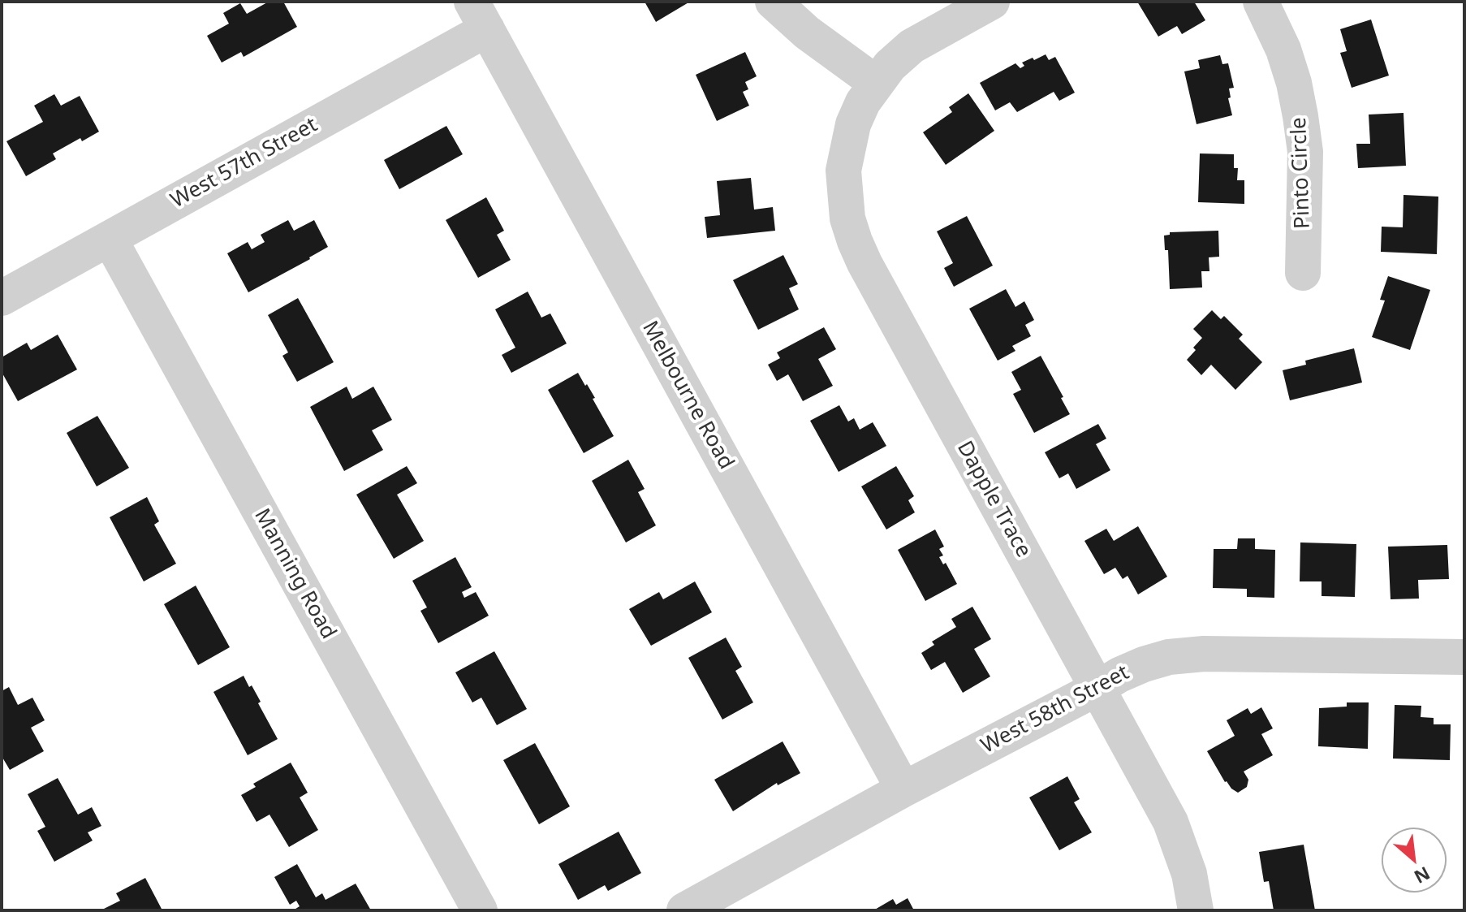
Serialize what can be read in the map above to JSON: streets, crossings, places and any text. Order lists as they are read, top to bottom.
{
  "streets": {
    "street": [
      "West 57th Street",
      "Pinto Circle",
      "Melbourne Road",
      "Dapple Trace",
      "Manning Road",
      "West 58th Street"
    ]
  },
  "crossings": [
    ["West 57th Street", "Melbourne Road"],
    ["West 57th Street", "Manning Road"],
    ["Melbourne Road", "West 58th Street"],
    ["Dapple Trace", "West 58th Street"]
  ],
  "north": "bottom right"
}
